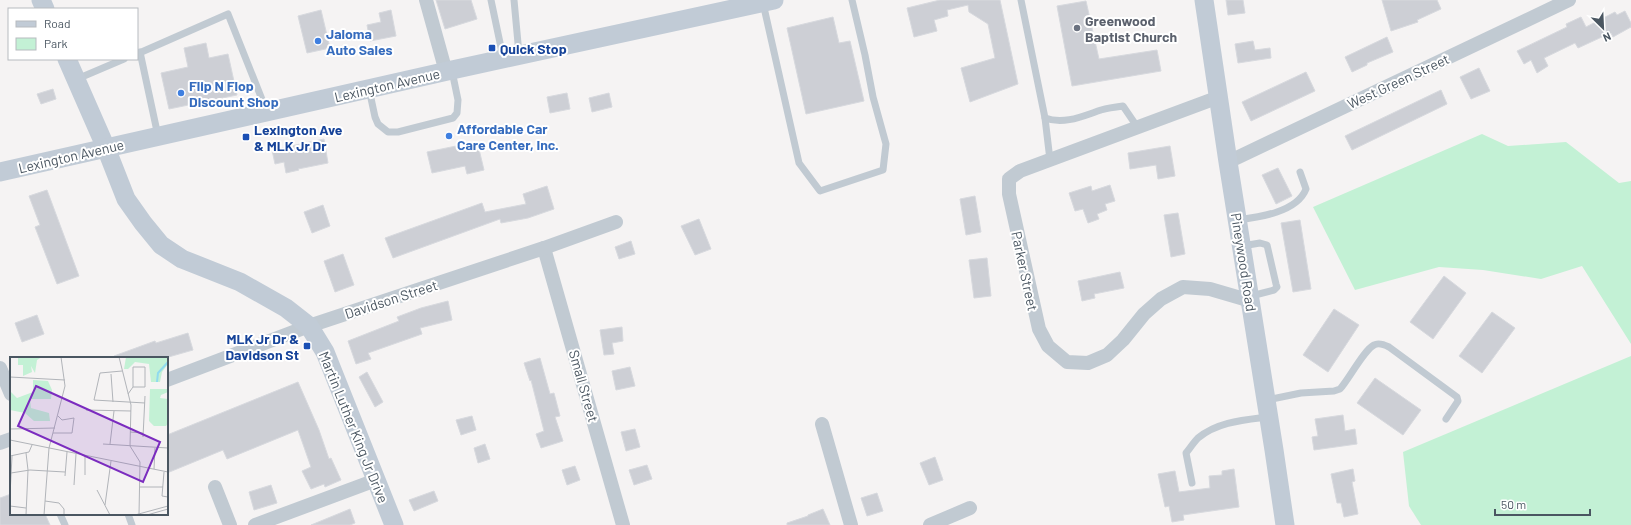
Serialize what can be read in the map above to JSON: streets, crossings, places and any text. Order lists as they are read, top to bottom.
{
  "streets": {
    "street": [
      "West Green Street",
      "Lexington Avenue",
      "Pineywood Road",
      "Parker Street",
      "Davidson Street",
      "Small Street",
      "Martin Luther King Jr Drive"
    ]
  },
  "crossings": [
    ["West Green Street", "Pineywood Road"],
    ["Lexington Avenue", "Martin Luther King Jr Drive"],
    ["Pineywood Road", "Parker Street"],
    ["Davidson Street", "Small Street"],
    ["Davidson Street", "Martin Luther King Jr Drive"]
  ],
  "places": {
    "other": [
      "Greenwood Baptist Church",
      "Jaloma Auto Sales",
      "Flip N Flop Discount Shop",
      "Affordable Car Care Center, Inc."
    ],
    "transit": ["Quick Stop", "Lexington Ave & MLK Jr Dr", "MLK Jr Dr & Davidson St"]
  },
  "legend": ["Road", "Park"],
  "scale_bar": "50 m",
  "north": "bottom right"
}
